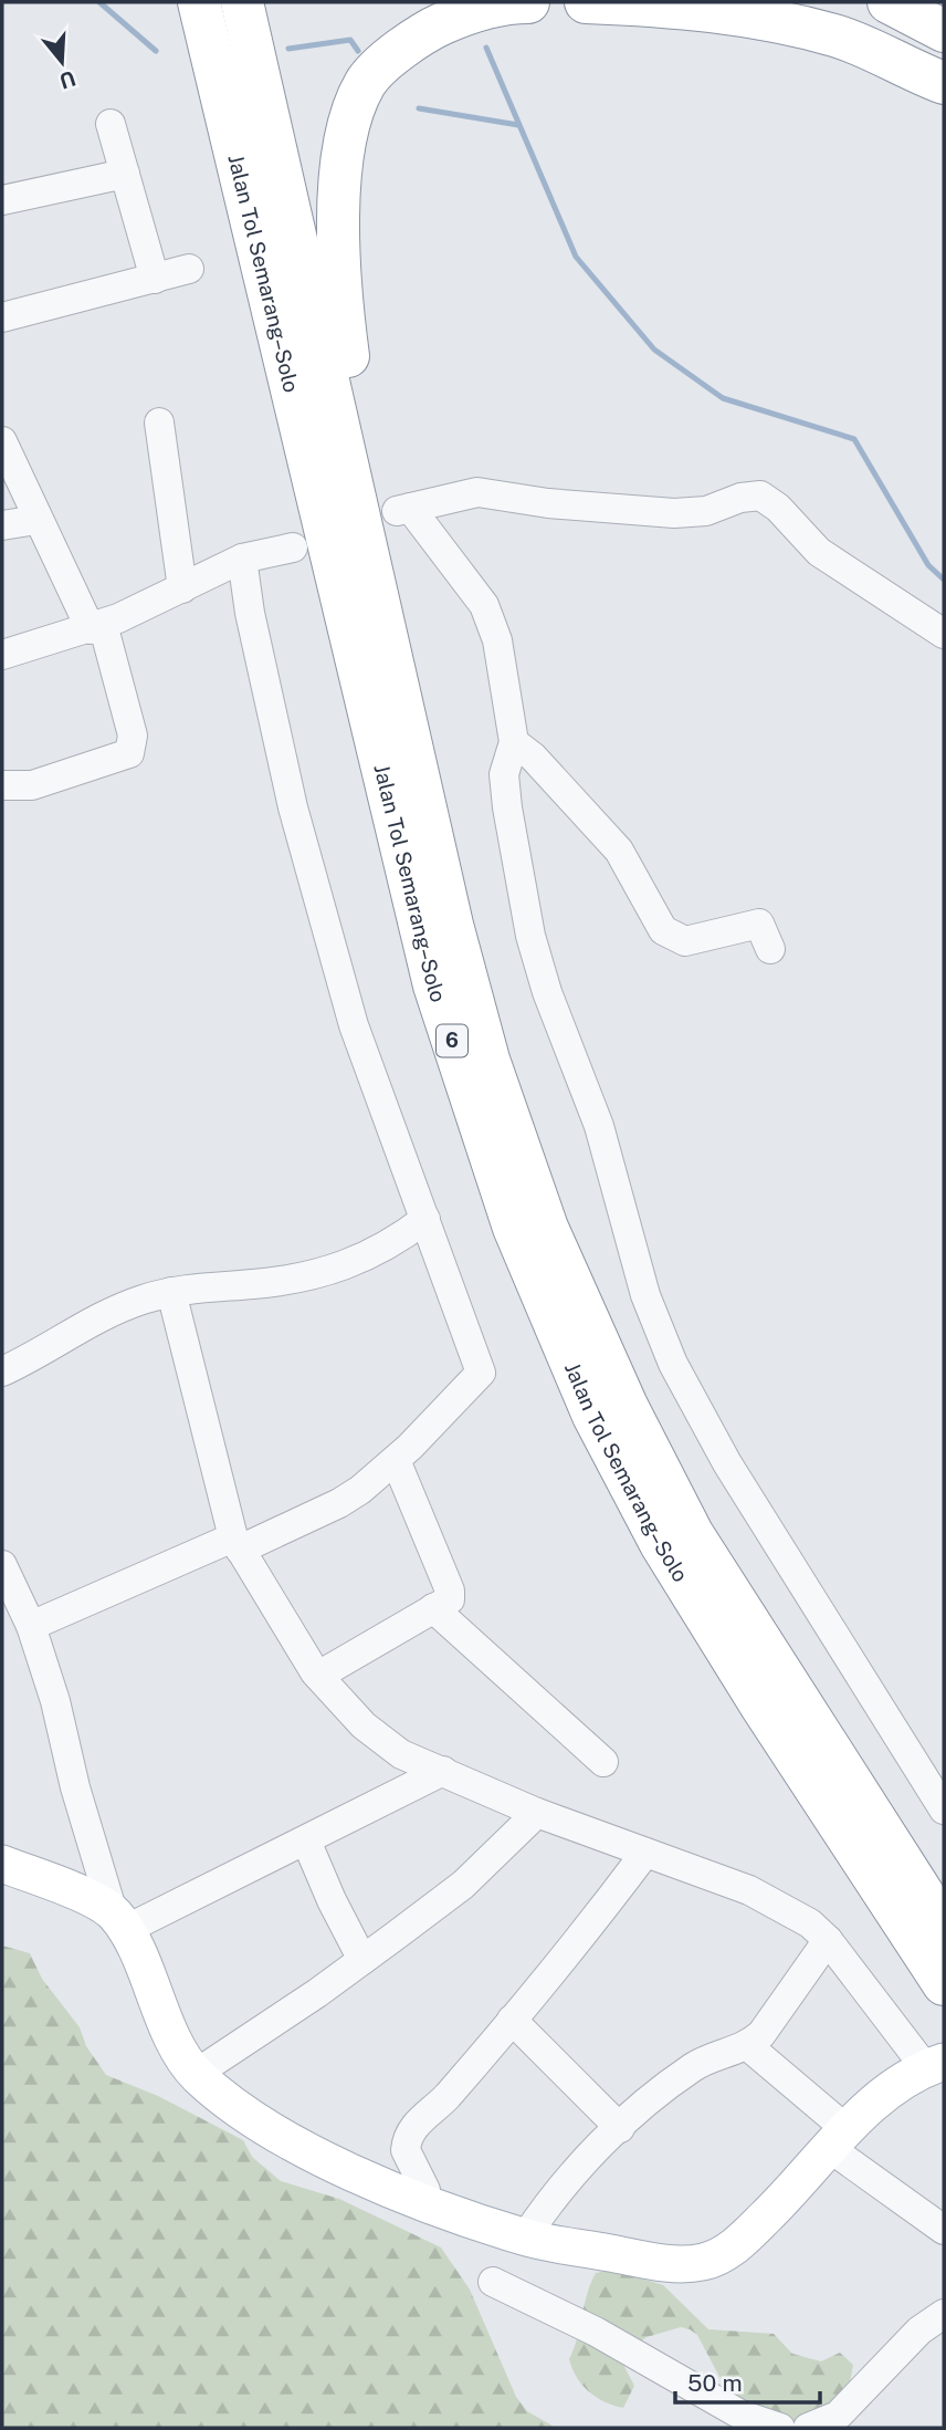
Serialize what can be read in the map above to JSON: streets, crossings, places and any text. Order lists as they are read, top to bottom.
{
  "streets": {
    "highway": ["Jalan Tol Semarang–Solo", "6"]
  },
  "scale_bar": "50 m",
  "north": "bottom"
}
